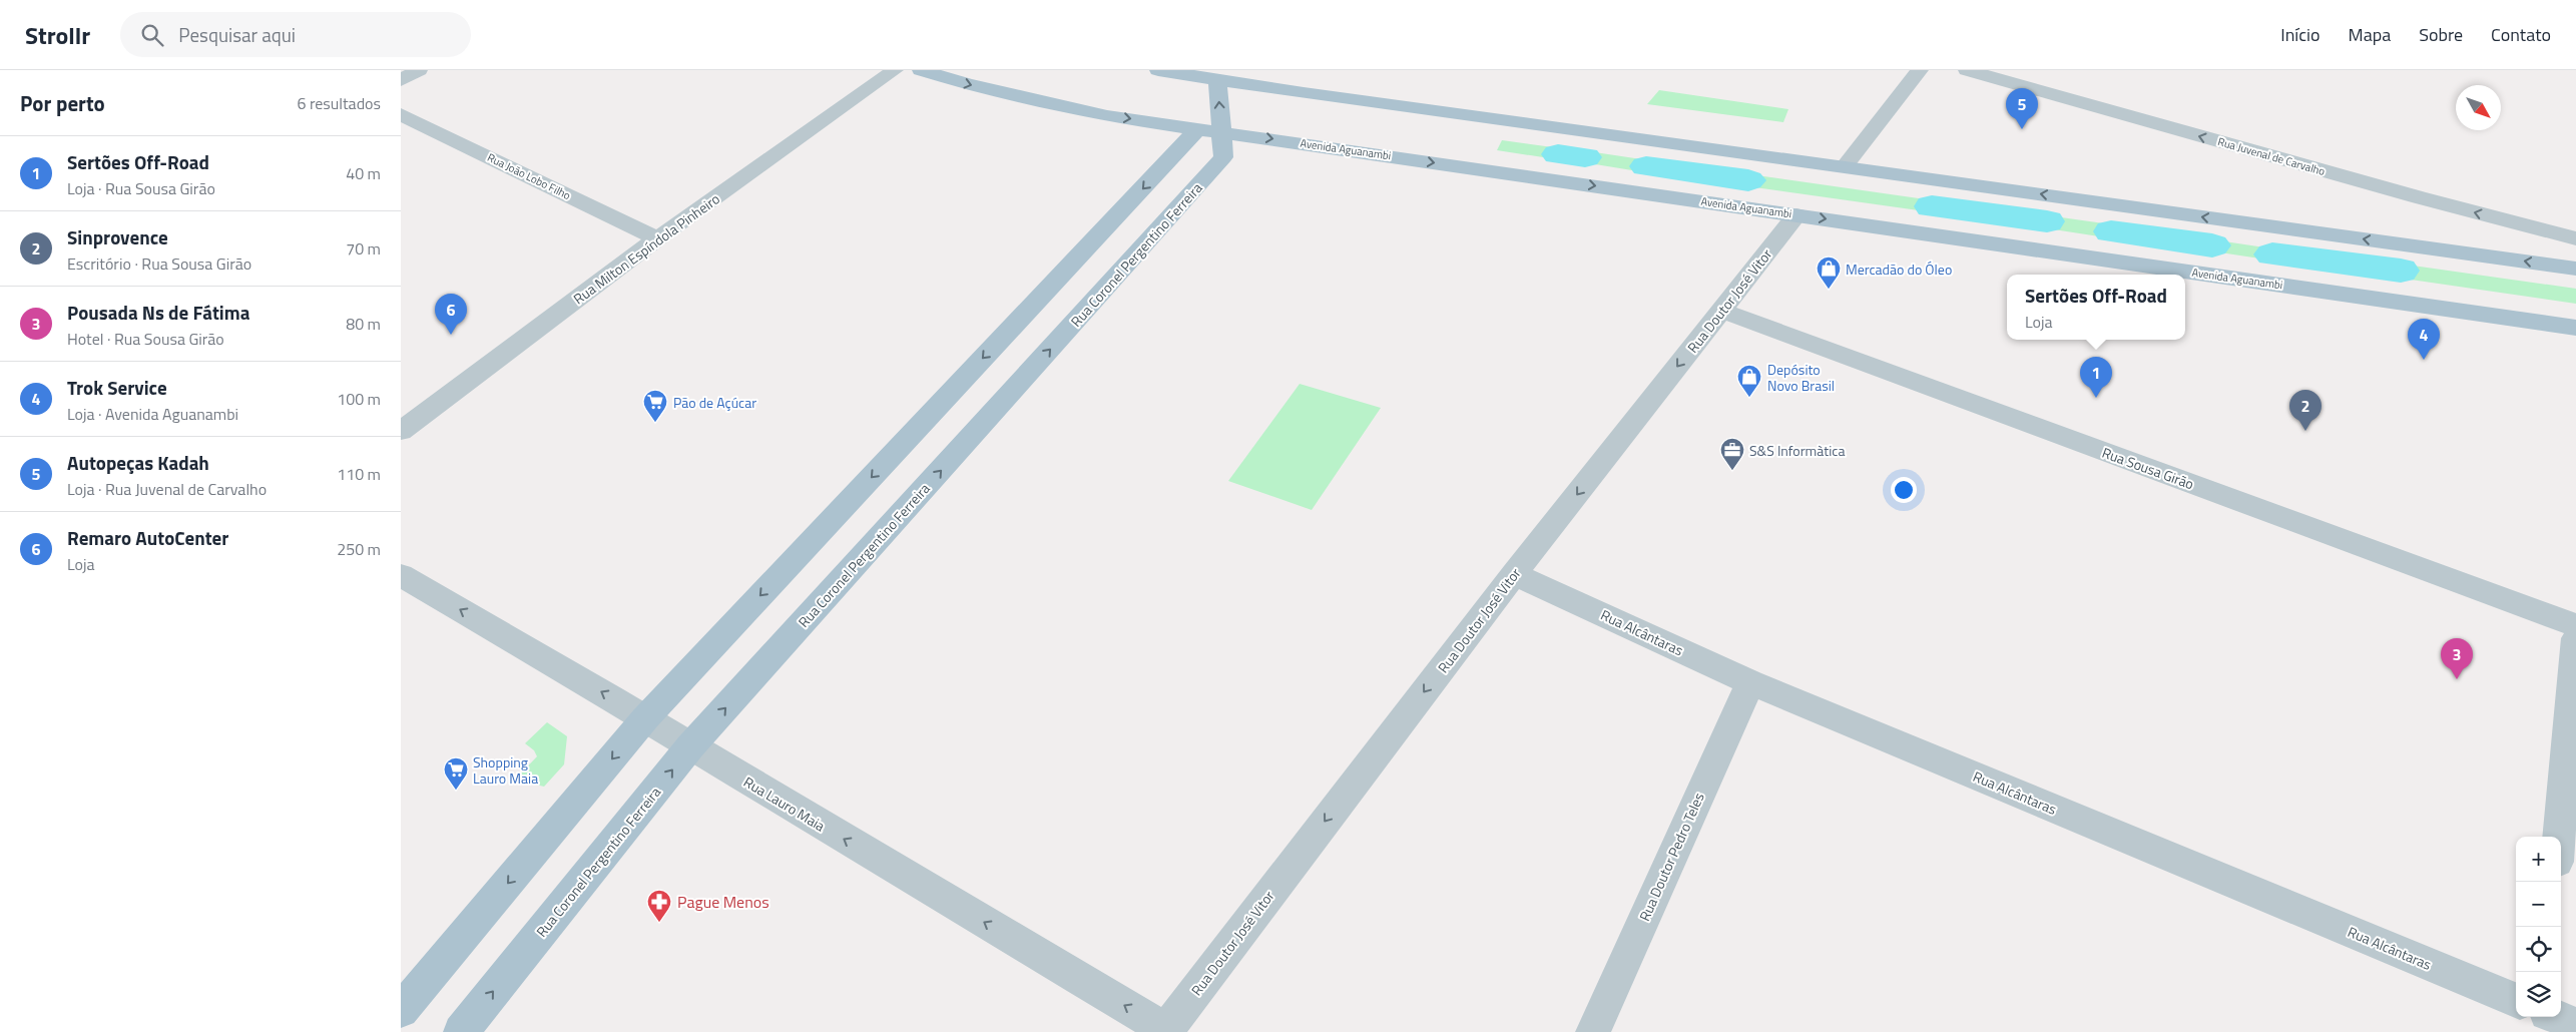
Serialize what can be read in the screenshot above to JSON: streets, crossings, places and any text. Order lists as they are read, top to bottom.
{
  "streets": {
    "main road": ["Avenida Aguanambi", "Rua Coronel Pergentino Ferreira"],
    "street": [
      "Rua Juvenal de Carvalho",
      "Rua João Lobo Filho",
      "Rua Milton Espíndola Pinheiro",
      "Rua Doutor José Vitor",
      "Rua Sousa Girão",
      "Rua Alcântaras",
      "Rua Lauro Maia",
      "Rua Doutor Pedro Teles"
    ]
  },
  "crossings": [
    ["Avenida Aguanambi", "Rua Coronel Pergentino Ferreira"],
    ["Avenida Aguanambi", "Rua Doutor José Vitor"],
    ["Rua João Lobo Filho", "Rua Milton Espíndola Pinheiro"],
    ["Rua Coronel Pergentino Ferreira", "Rua Lauro Maia"],
    ["Rua Doutor José Vitor", "Rua Sousa Girão"],
    ["Rua Doutor José Vitor", "Rua Alcântaras"],
    ["Rua Doutor José Vitor", "Rua Lauro Maia"],
    ["Rua Alcântaras", "Rua Doutor Pedro Teles"]
  ],
  "one_way": ["Rua Juvenal de Carvalho", "Rua Doutor José Vitor", "Rua Lauro Maia"],
  "places": {
    "shop": ["Mercadão do Óleo", "Depósito Novo Brasil"],
    "supermarket": ["Pão de Açúcar", "Shopping Lauro Maia"],
    "office": ["S&S Informàtica"],
    "pharmacy": ["Pague Menos"]
  },
  "north": "bottom right",
  "page": {
    "header": "Strollr",
    "search": "Pesquisar aqui",
    "nav": [
      "Início",
      "Mapa",
      "Sobre",
      "Contato"
    ],
    "heading": ["Por perto", "6 resultados"],
    "pins": [
      "5",
      "6",
      "4",
      "1",
      "2",
      "3"
    ],
    "list": [
      {
        "mark": "1",
        "name": "Sertões Off-Road",
        "note": "Loja · Rua Sousa Girão",
        "value": "40 m"
      },
      {
        "mark": "2",
        "name": "Sinprovence",
        "note": "Escritório · Rua Sousa Girão",
        "value": "70 m"
      },
      {
        "mark": "3",
        "name": "Pousada Ns de Fátima",
        "note": "Hotel · Rua Sousa Girão",
        "value": "80 m"
      },
      {
        "mark": "4",
        "name": "Trok Service",
        "note": "Loja · Avenida Aguanambi",
        "value": "100 m"
      },
      {
        "mark": "5",
        "name": "Autopeças Kadah",
        "note": "Loja · Rua Juvenal de Carvalho",
        "value": "110 m"
      },
      {
        "mark": "6",
        "name": "Remaro AutoCenter",
        "note": "Loja",
        "value": "250 m"
      }
    ],
    "popup": ["Sertões Off-Road", "Loja"],
    "map_buttons": ["+", "−"]
  }
}
